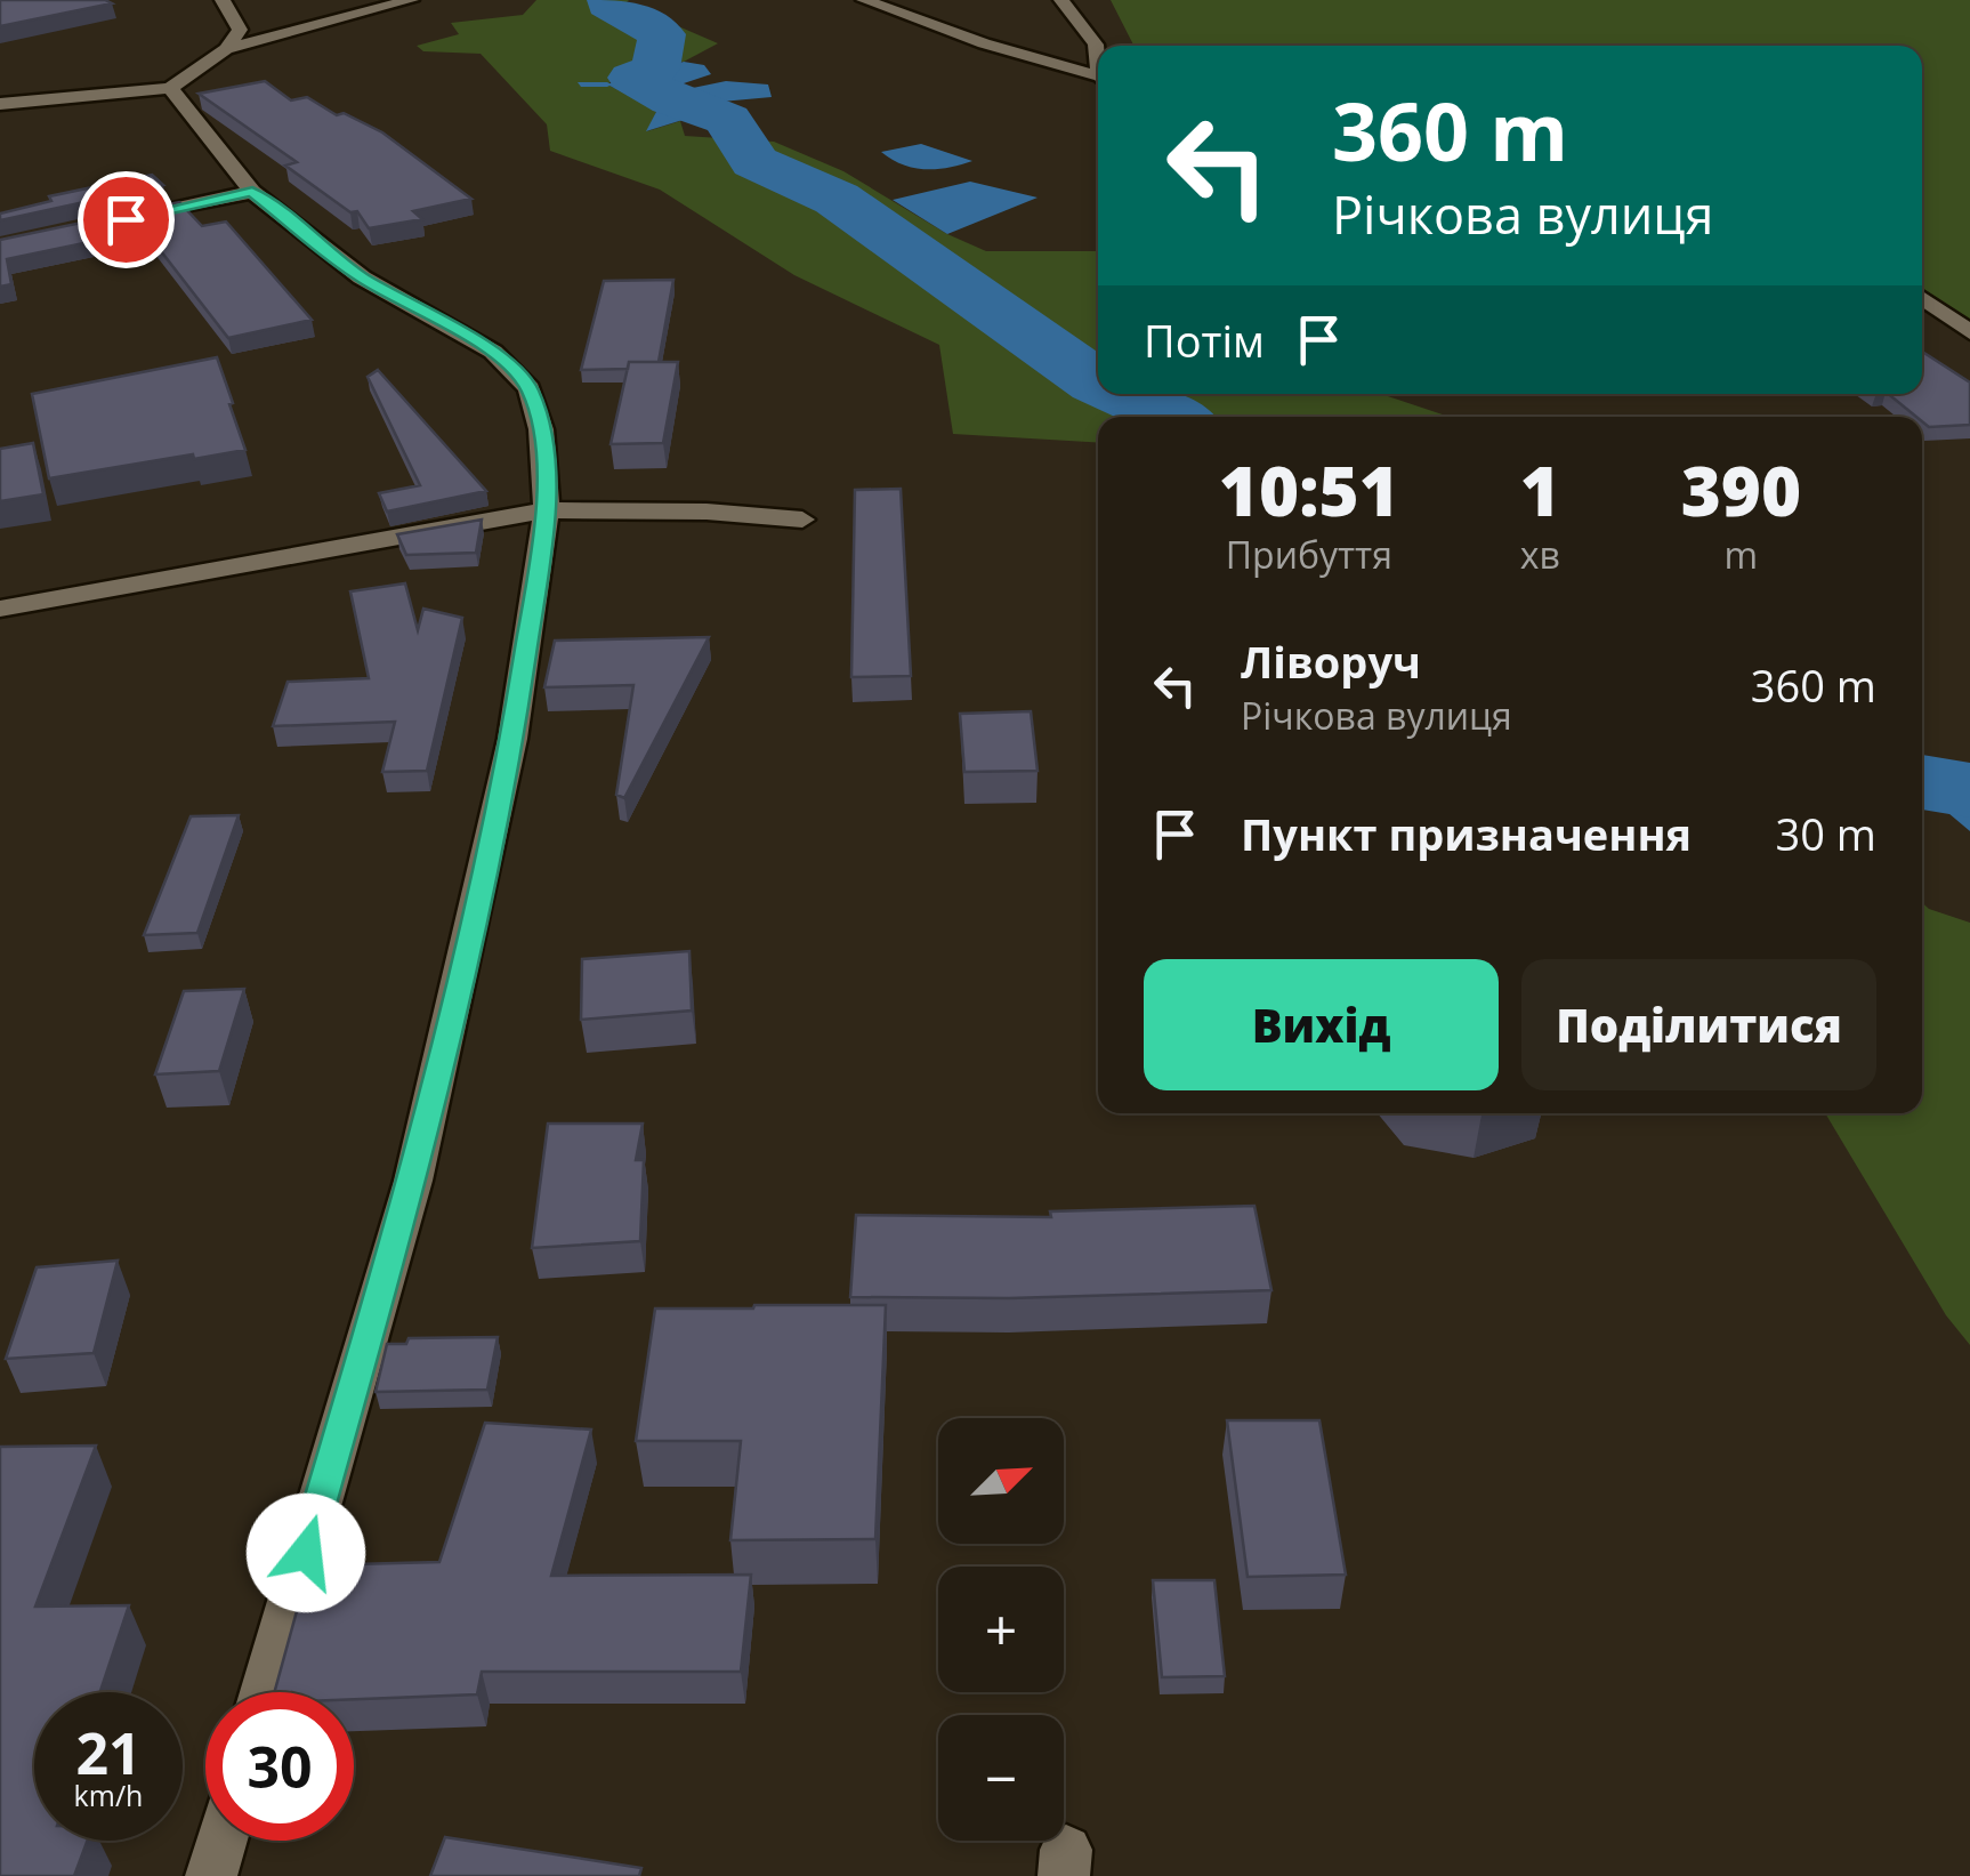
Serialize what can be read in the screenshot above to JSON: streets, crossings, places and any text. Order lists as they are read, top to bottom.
{
  "north": "top right",
  "page": {
    "turn": ["360 m", "Річкова вулиця"],
    "then": "Потім",
    "eta": [
      "10:51",
      "Прибуття",
      "1",
      "хв",
      "390",
      "m"
    ],
    "list": [
      {
        "name": "Ліворуч",
        "note": "Річкова вулиця",
        "value": "360 m"
      },
      {
        "name": "Пункт призначення",
        "value": "30 m"
      }
    ],
    "buttons": ["Вихід", "Поділитися"],
    "map_buttons": ["+", "−"],
    "speed": "21 km/h",
    "limit": "30"
  }
}
